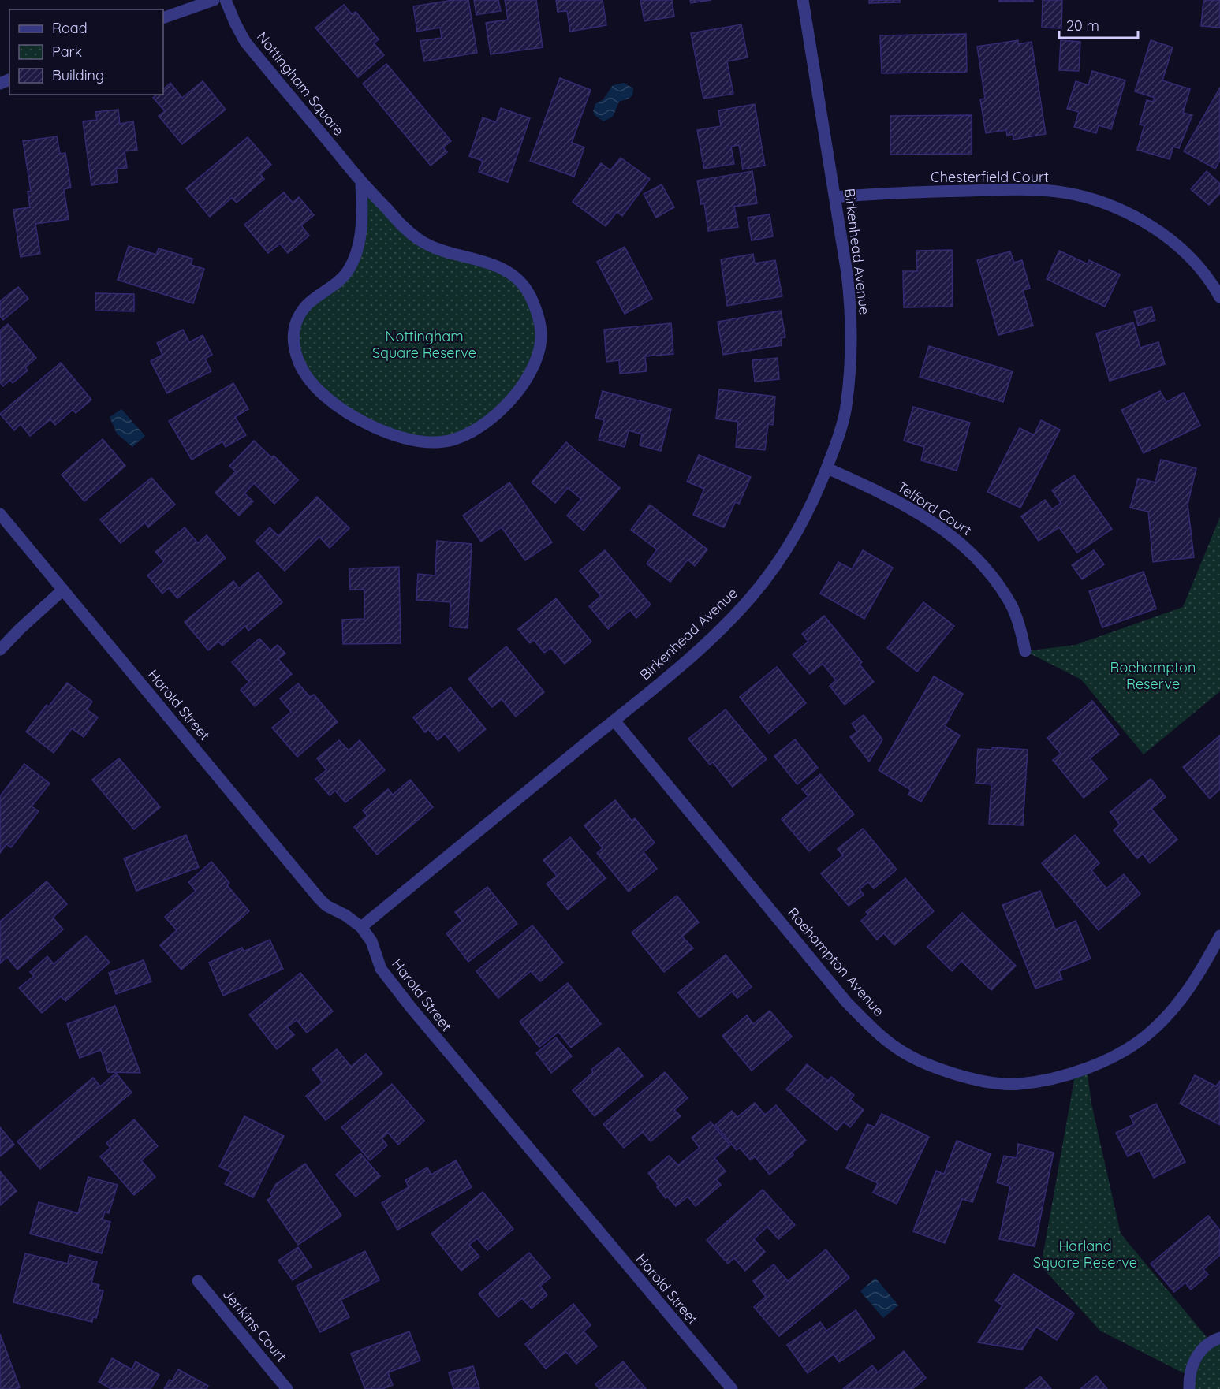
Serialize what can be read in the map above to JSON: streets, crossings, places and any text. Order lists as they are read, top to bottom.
{
  "streets": {
    "street": [
      "Nottingham Square",
      "Chesterfield Court",
      "Birkenhead Avenue",
      "Telford Court",
      "Harold Street",
      "Roehampton Avenue",
      "Jenkins Court"
    ]
  },
  "crossings": [
    ["Chesterfield Court", "Birkenhead Avenue"],
    ["Birkenhead Avenue", "Telford Court"],
    ["Birkenhead Avenue", "Harold Street"],
    ["Birkenhead Avenue", "Roehampton Avenue"]
  ],
  "parks": ["Nottingham Square Reserve", "Roehampton Reserve", "Harland Square Reserve"],
  "legend": ["Road", "Park", "Building"],
  "scale_bar": "20 m"
}
